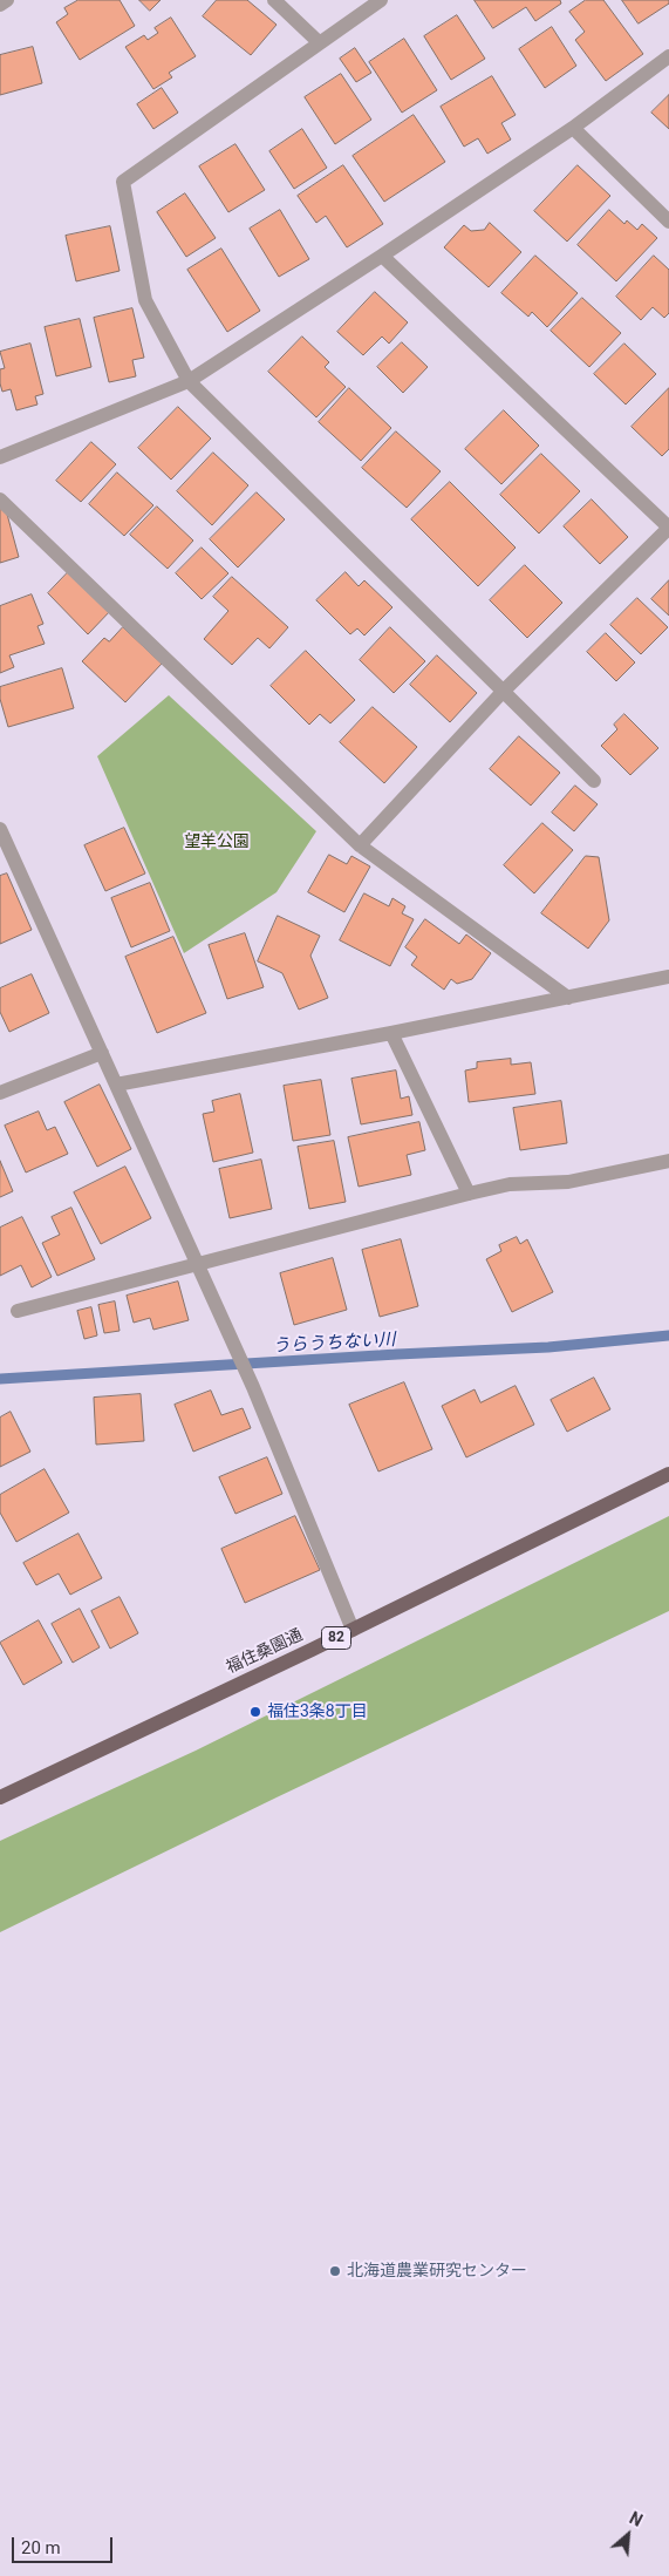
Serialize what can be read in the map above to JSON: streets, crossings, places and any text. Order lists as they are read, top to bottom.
{
  "streets": {
    "main road": ["82", "福住桑園通"]
  },
  "water": ["うらうちない川"],
  "parks": ["望羊公園"],
  "places": ["福住3条8丁目", "北海道農業研究センター"],
  "scale_bar": "20 m",
  "north": "top right"
}
